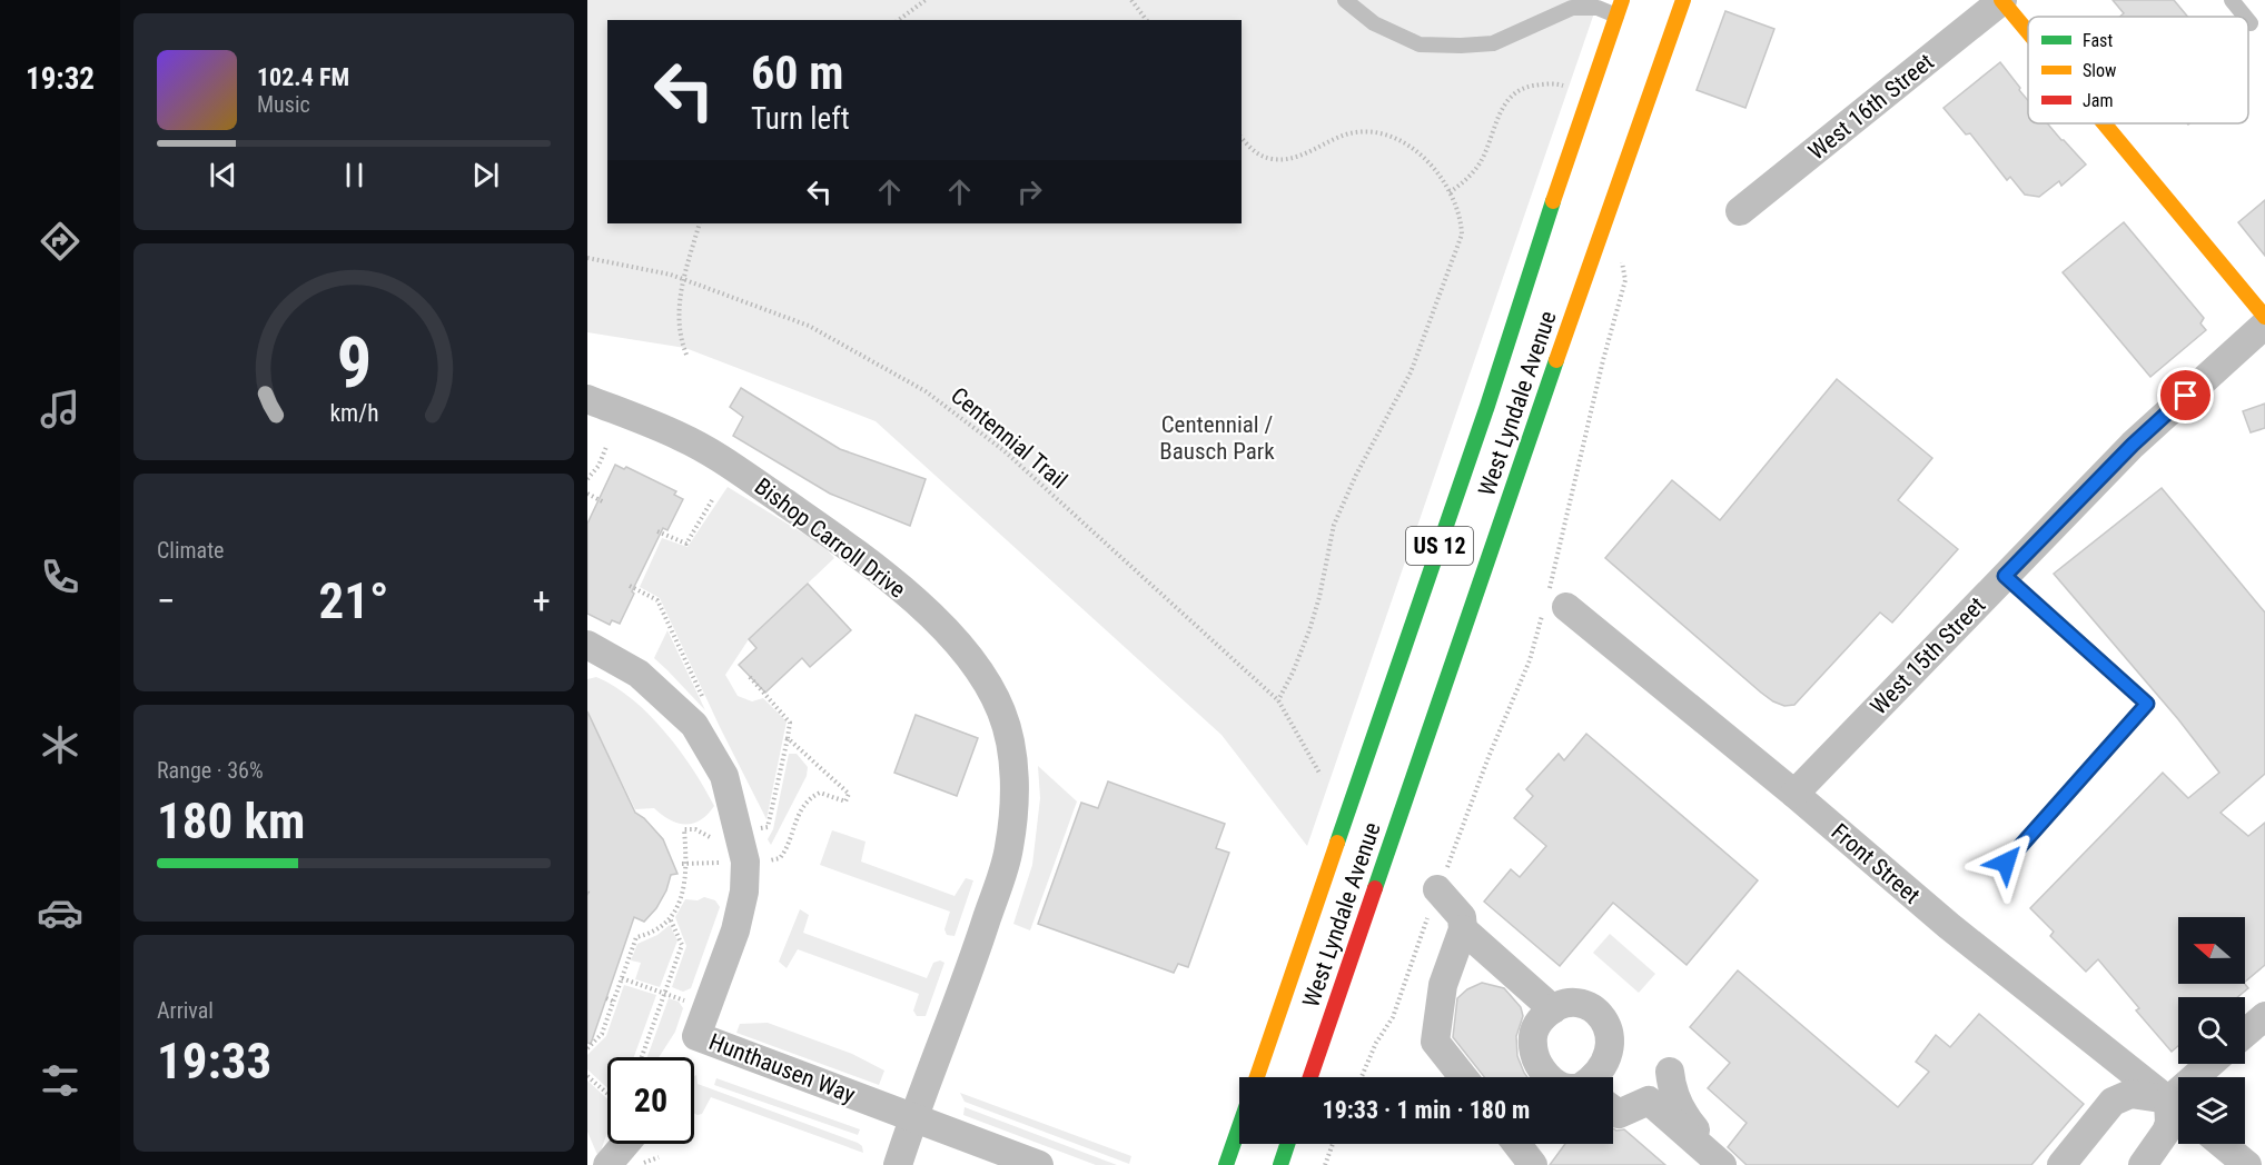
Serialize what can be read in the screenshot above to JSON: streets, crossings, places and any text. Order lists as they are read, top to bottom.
{
  "streets": {
    "main road": ["West Lyndale Avenue", "US 12"],
    "street": [
      "West 16th Street",
      "Bishop Carroll Drive",
      "West 15th Street",
      "Front Street",
      "Hunthausen Way"
    ],
    "path": ["Centennial Trail"]
  },
  "crossings": [
    ["Bishop Carroll Drive", "Hunthausen Way"],
    ["West 15th Street", "Front Street"]
  ],
  "parks": ["Centennial / Bausch Park"],
  "legend": ["Fast", "Slow", "Jam"],
  "north": "left",
  "page": {
    "tabs": "19:32",
    "turn": ["60 m", "Turn left"],
    "song": ["102.4 FM", "Music"],
    "tile": [
      "Climate",
      ["Range · 36%", "180 km"],
      ["Arrival", "19:33"]
    ],
    "heat": ["−", "21°", "+"],
    "limit": "20",
    "trip": "19:33 · 1 min · 180 m",
    "gauge": ["9", "km/h"]
  }
}
